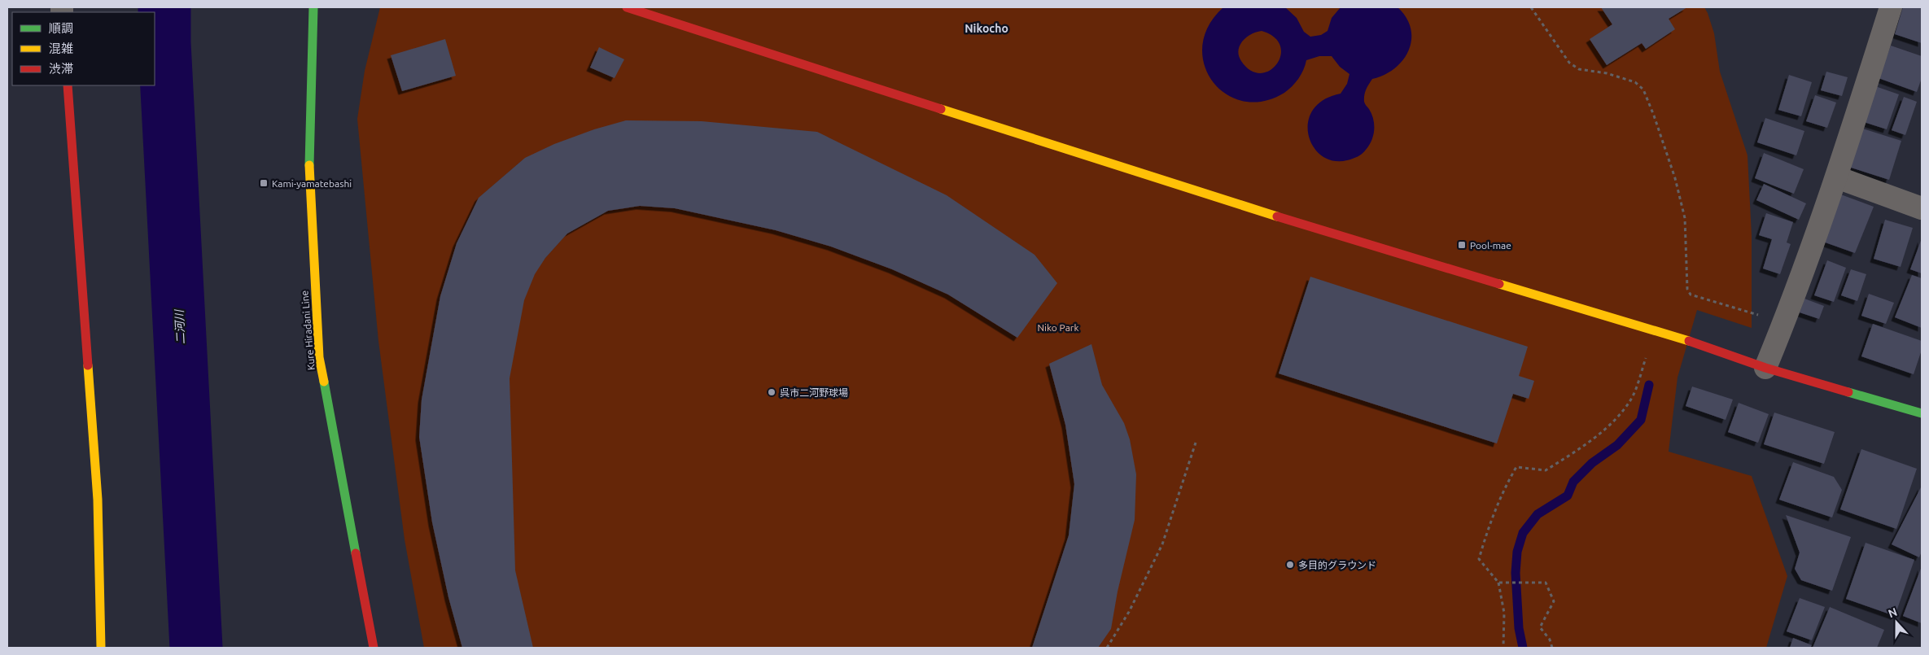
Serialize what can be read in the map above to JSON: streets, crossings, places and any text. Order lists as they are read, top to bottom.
{
  "streets": {
    "street": ["Kure Hiradani Line"]
  },
  "districts": ["Nikocho"],
  "water": ["二河川"],
  "parks": ["Niko Park"],
  "places": {
    "transit": ["Kami-yamatebashi", "Pool-mae"],
    "other": ["呉市二河野球場", "多目的グラウンド"]
  },
  "legend": ["順調", "混雑", "渋滞"],
  "north": "top"
}
